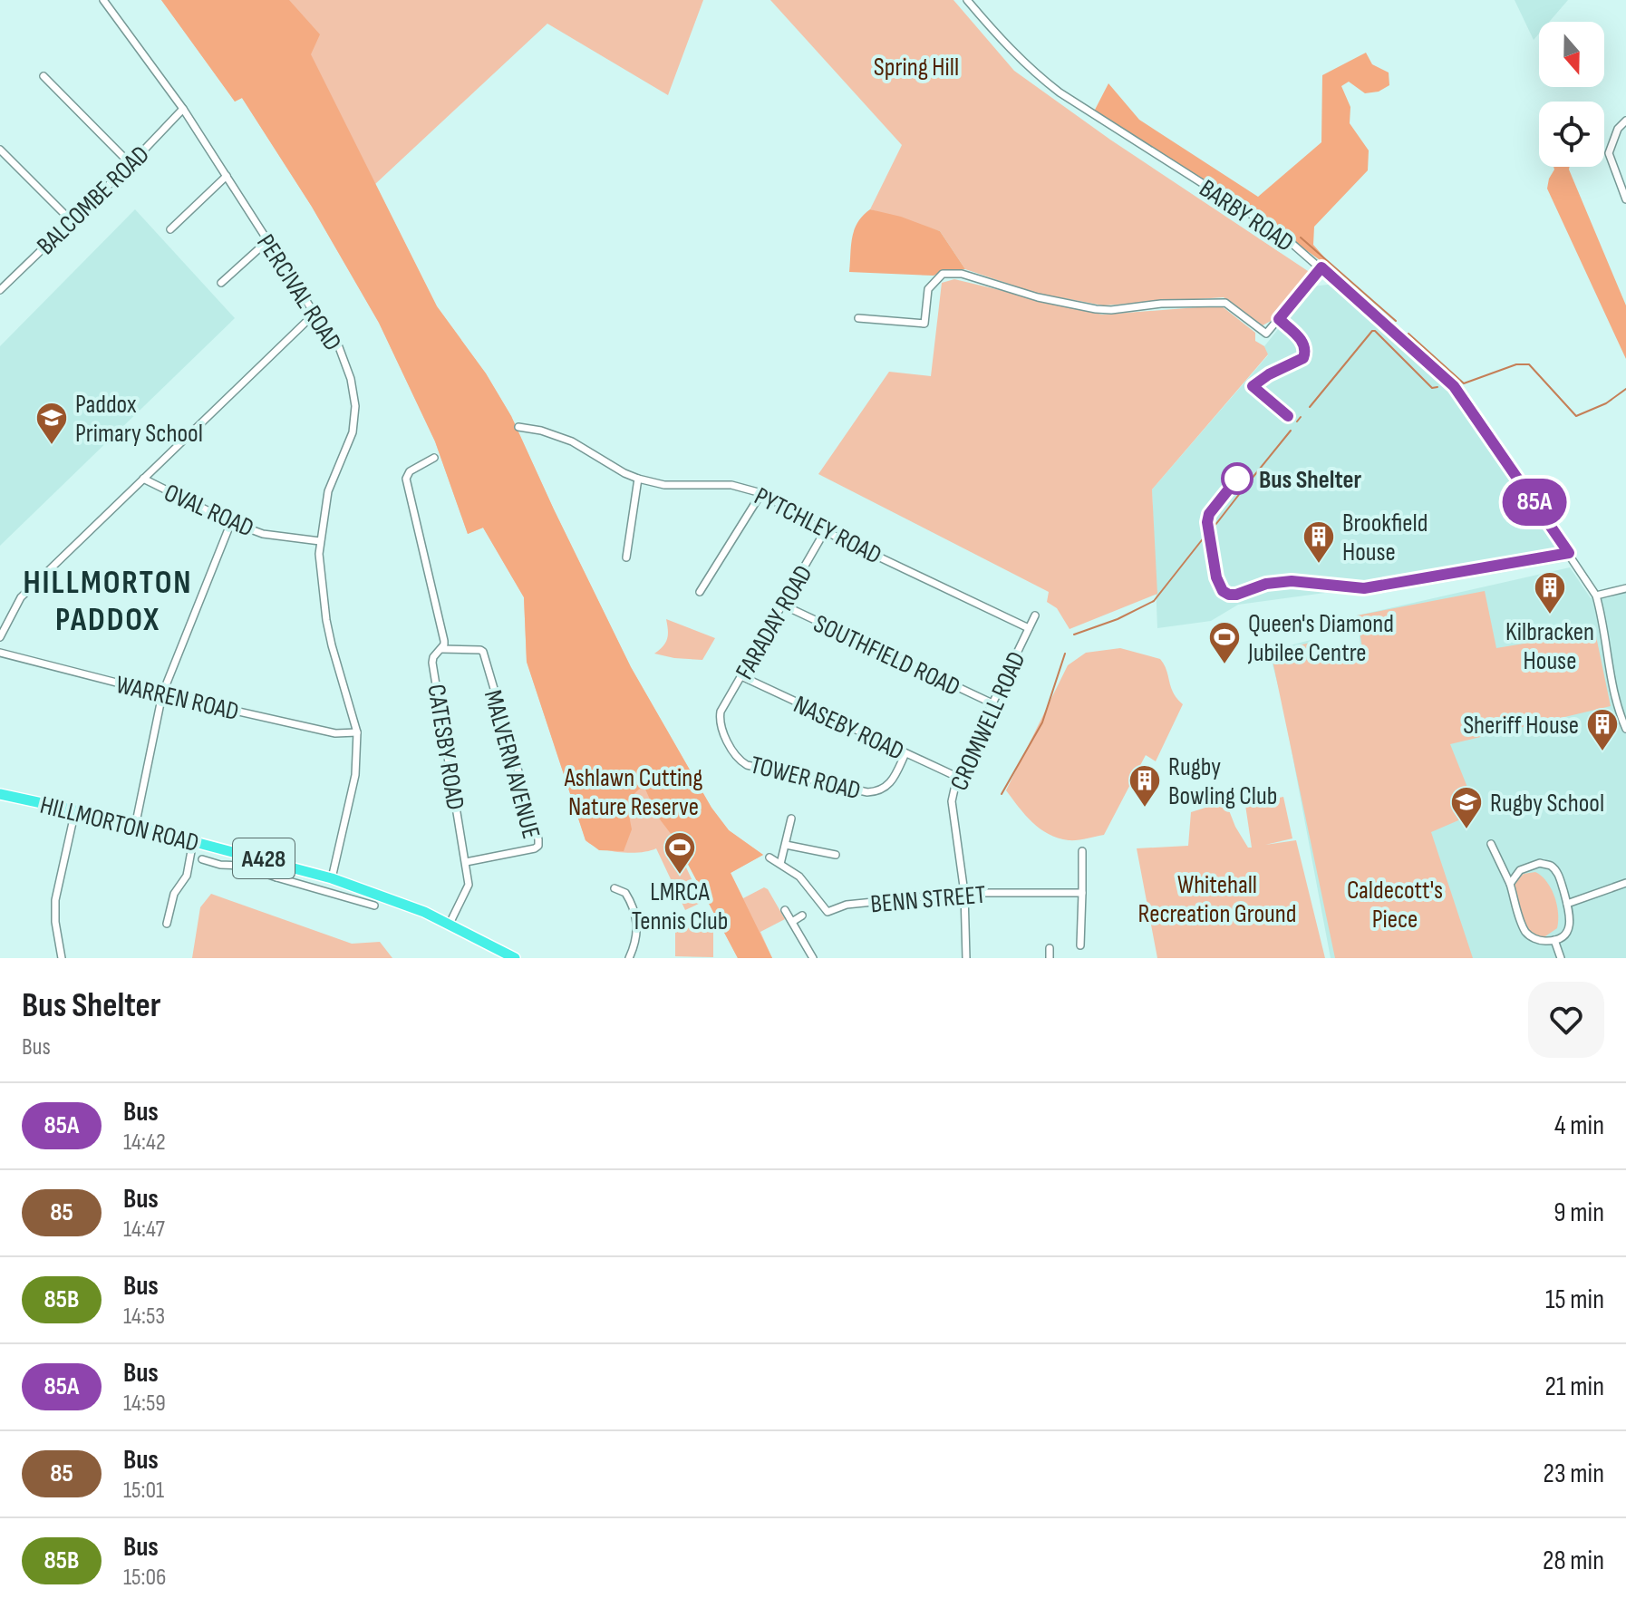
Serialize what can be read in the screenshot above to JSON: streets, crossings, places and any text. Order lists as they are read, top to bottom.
{
  "streets": {
    "highway": ["HILLMORTON ROAD", "A428"],
    "street": [
      "BALCOMBE ROAD",
      "BARBY ROAD",
      "PERCIVAL ROAD",
      "OVAL ROAD",
      "PYTCHLEY ROAD",
      "FARADAY ROAD",
      "SOUTHFIELD ROAD",
      "WARREN ROAD",
      "CROMWELL ROAD",
      "NASEBY ROAD",
      "CATESBY ROAD",
      "MALVERN AVENUE",
      "TOWER ROAD",
      "BENN STREET"
    ]
  },
  "crossings": [
    ["BALCOMBE ROAD", "PERCIVAL ROAD"],
    ["PERCIVAL ROAD", "OVAL ROAD"],
    ["PERCIVAL ROAD", "WARREN ROAD"],
    ["PERCIVAL ROAD", "HILLMORTON ROAD"],
    ["PYTCHLEY ROAD", "FARADAY ROAD"],
    ["PYTCHLEY ROAD", "CROMWELL ROAD"],
    ["FARADAY ROAD", "SOUTHFIELD ROAD"],
    ["FARADAY ROAD", "NASEBY ROAD"],
    ["FARADAY ROAD", "TOWER ROAD"],
    ["SOUTHFIELD ROAD", "CROMWELL ROAD"],
    ["CROMWELL ROAD", "NASEBY ROAD"],
    ["CROMWELL ROAD", "BENN STREET"],
    ["NASEBY ROAD", "TOWER ROAD"],
    ["CATESBY ROAD", "MALVERN AVENUE"],
    ["CATESBY ROAD", "HILLMORTON ROAD"]
  ],
  "districts": ["HILLMORTON PADDOX"],
  "parks": [
    "Spring Hill",
    "Ashlawn Cutting Nature Reserve",
    "Whitehall Recreation Ground",
    "Caldecott's Piece"
  ],
  "places": {
    "school or university": ["Paddox Primary School", "Rugby School"],
    "other": ["Bus Shelter"],
    "building": [
      "Brookfield House",
      "Kilbracken House",
      "Sheriff House",
      "Rugby Bowling Club"
    ],
    "sports": ["Queen's Diamond Jubilee Centre", "LMRCA Tennis Club"]
  },
  "lines": ["bus line 85A"],
  "north": "bottom",
  "page": {
    "on_map": "85A",
    "heading": ["Bus Shelter", "Bus"],
    "list": [
      {
        "mark": "85A",
        "name": "Bus",
        "note": "14:42",
        "value": "4 min"
      },
      {
        "mark": "85",
        "name": "Bus",
        "note": "14:47",
        "value": "9 min"
      },
      {
        "mark": "85B",
        "name": "Bus",
        "note": "14:53",
        "value": "15 min"
      },
      {
        "mark": "85A",
        "name": "Bus",
        "note": "14:59",
        "value": "21 min"
      },
      {
        "mark": "85",
        "name": "Bus",
        "note": "15:01",
        "value": "23 min"
      },
      {
        "mark": "85B",
        "name": "Bus",
        "note": "15:06",
        "value": "28 min"
      }
    ]
  }
}
